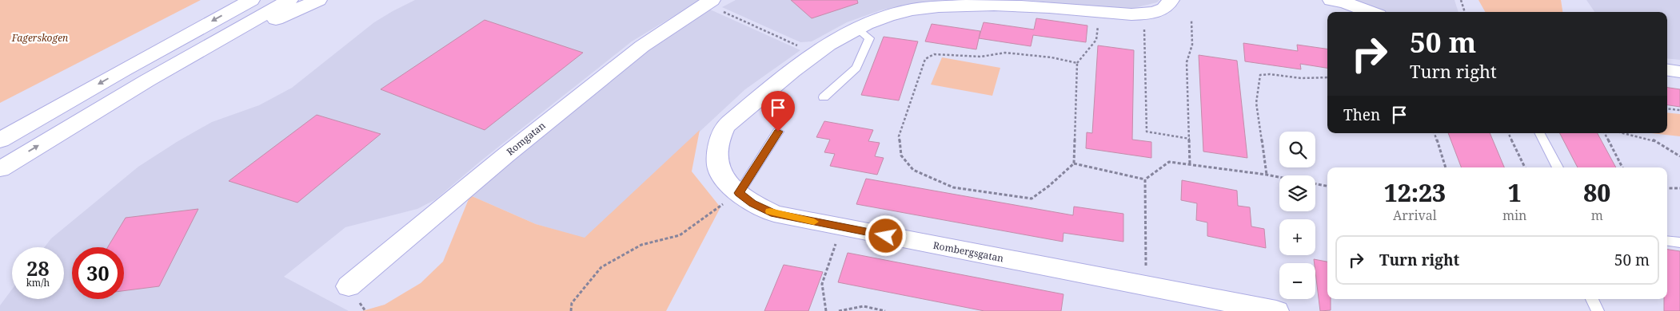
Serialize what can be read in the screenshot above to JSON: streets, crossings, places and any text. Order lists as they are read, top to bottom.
{
  "streets": {
    "main road": ["Romgatan", "Rombergsgatan"]
  },
  "parks": ["Fagerskogen"],
  "page": {
    "turn": ["50 m", "Turn right"],
    "then": "Then",
    "map_buttons": ["+", "−"],
    "eta": [
      "12:23",
      "Arrival",
      "1",
      "min",
      "80",
      "m"
    ],
    "list": [
      {
        "name": "Turn right",
        "value": "50 m"
      }
    ],
    "speed": "28 km/h",
    "limit": "30"
  }
}
